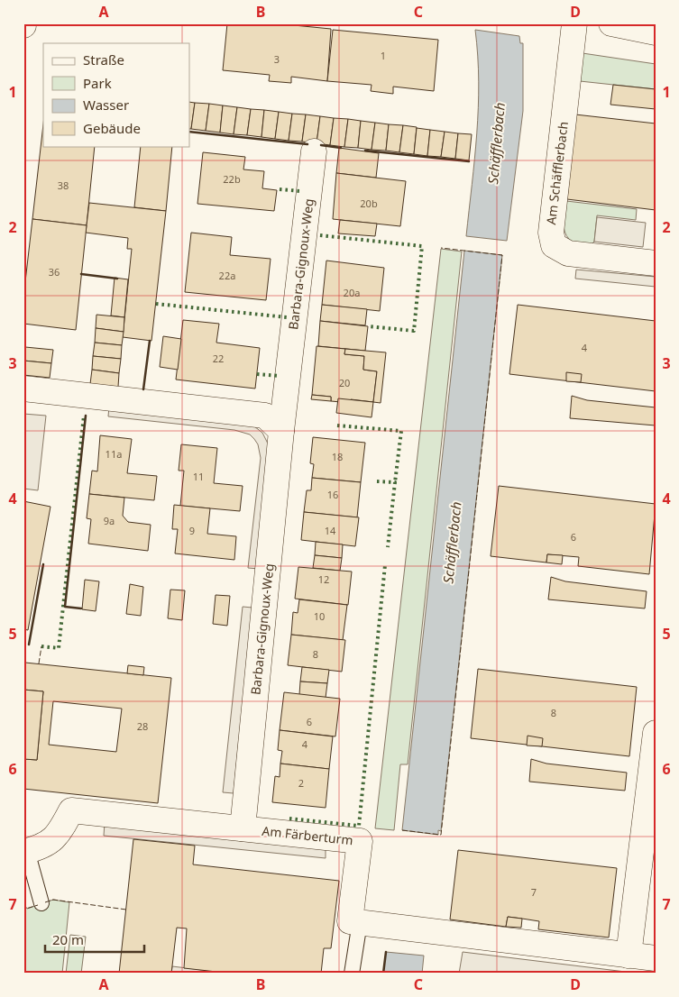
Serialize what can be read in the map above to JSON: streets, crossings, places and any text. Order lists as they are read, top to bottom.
{
  "streets": {
    "street": ["Am Schäfflerbach", "Barbara-Gignoux-Weg", "Am Färberturm"]
  },
  "crossings": [
    ["Barbara-Gignoux-Weg", "Am Färberturm"]
  ],
  "water": ["Schäfflerbach"],
  "house_numbers": [
    "1",
    "3",
    "22b",
    "38",
    "20b",
    "36",
    "22a",
    "20a",
    "4",
    "22",
    "20",
    "11a",
    "18",
    "11",
    "16",
    "9a",
    "9",
    "14",
    "6",
    "12",
    "10",
    "8",
    "8",
    "6",
    "28",
    "4",
    "2",
    "7"
  ],
  "legend": [
    "Straße",
    "Park",
    "Wasser",
    "Gebäude"
  ],
  "scale_bar": "20 m",
  "grid": {
    "columns": [
      "A",
      "B",
      "C",
      "D"
    ],
    "rows": [
      "1",
      "2",
      "3",
      "4",
      "5",
      "6",
      "7"
    ]
  }
}
